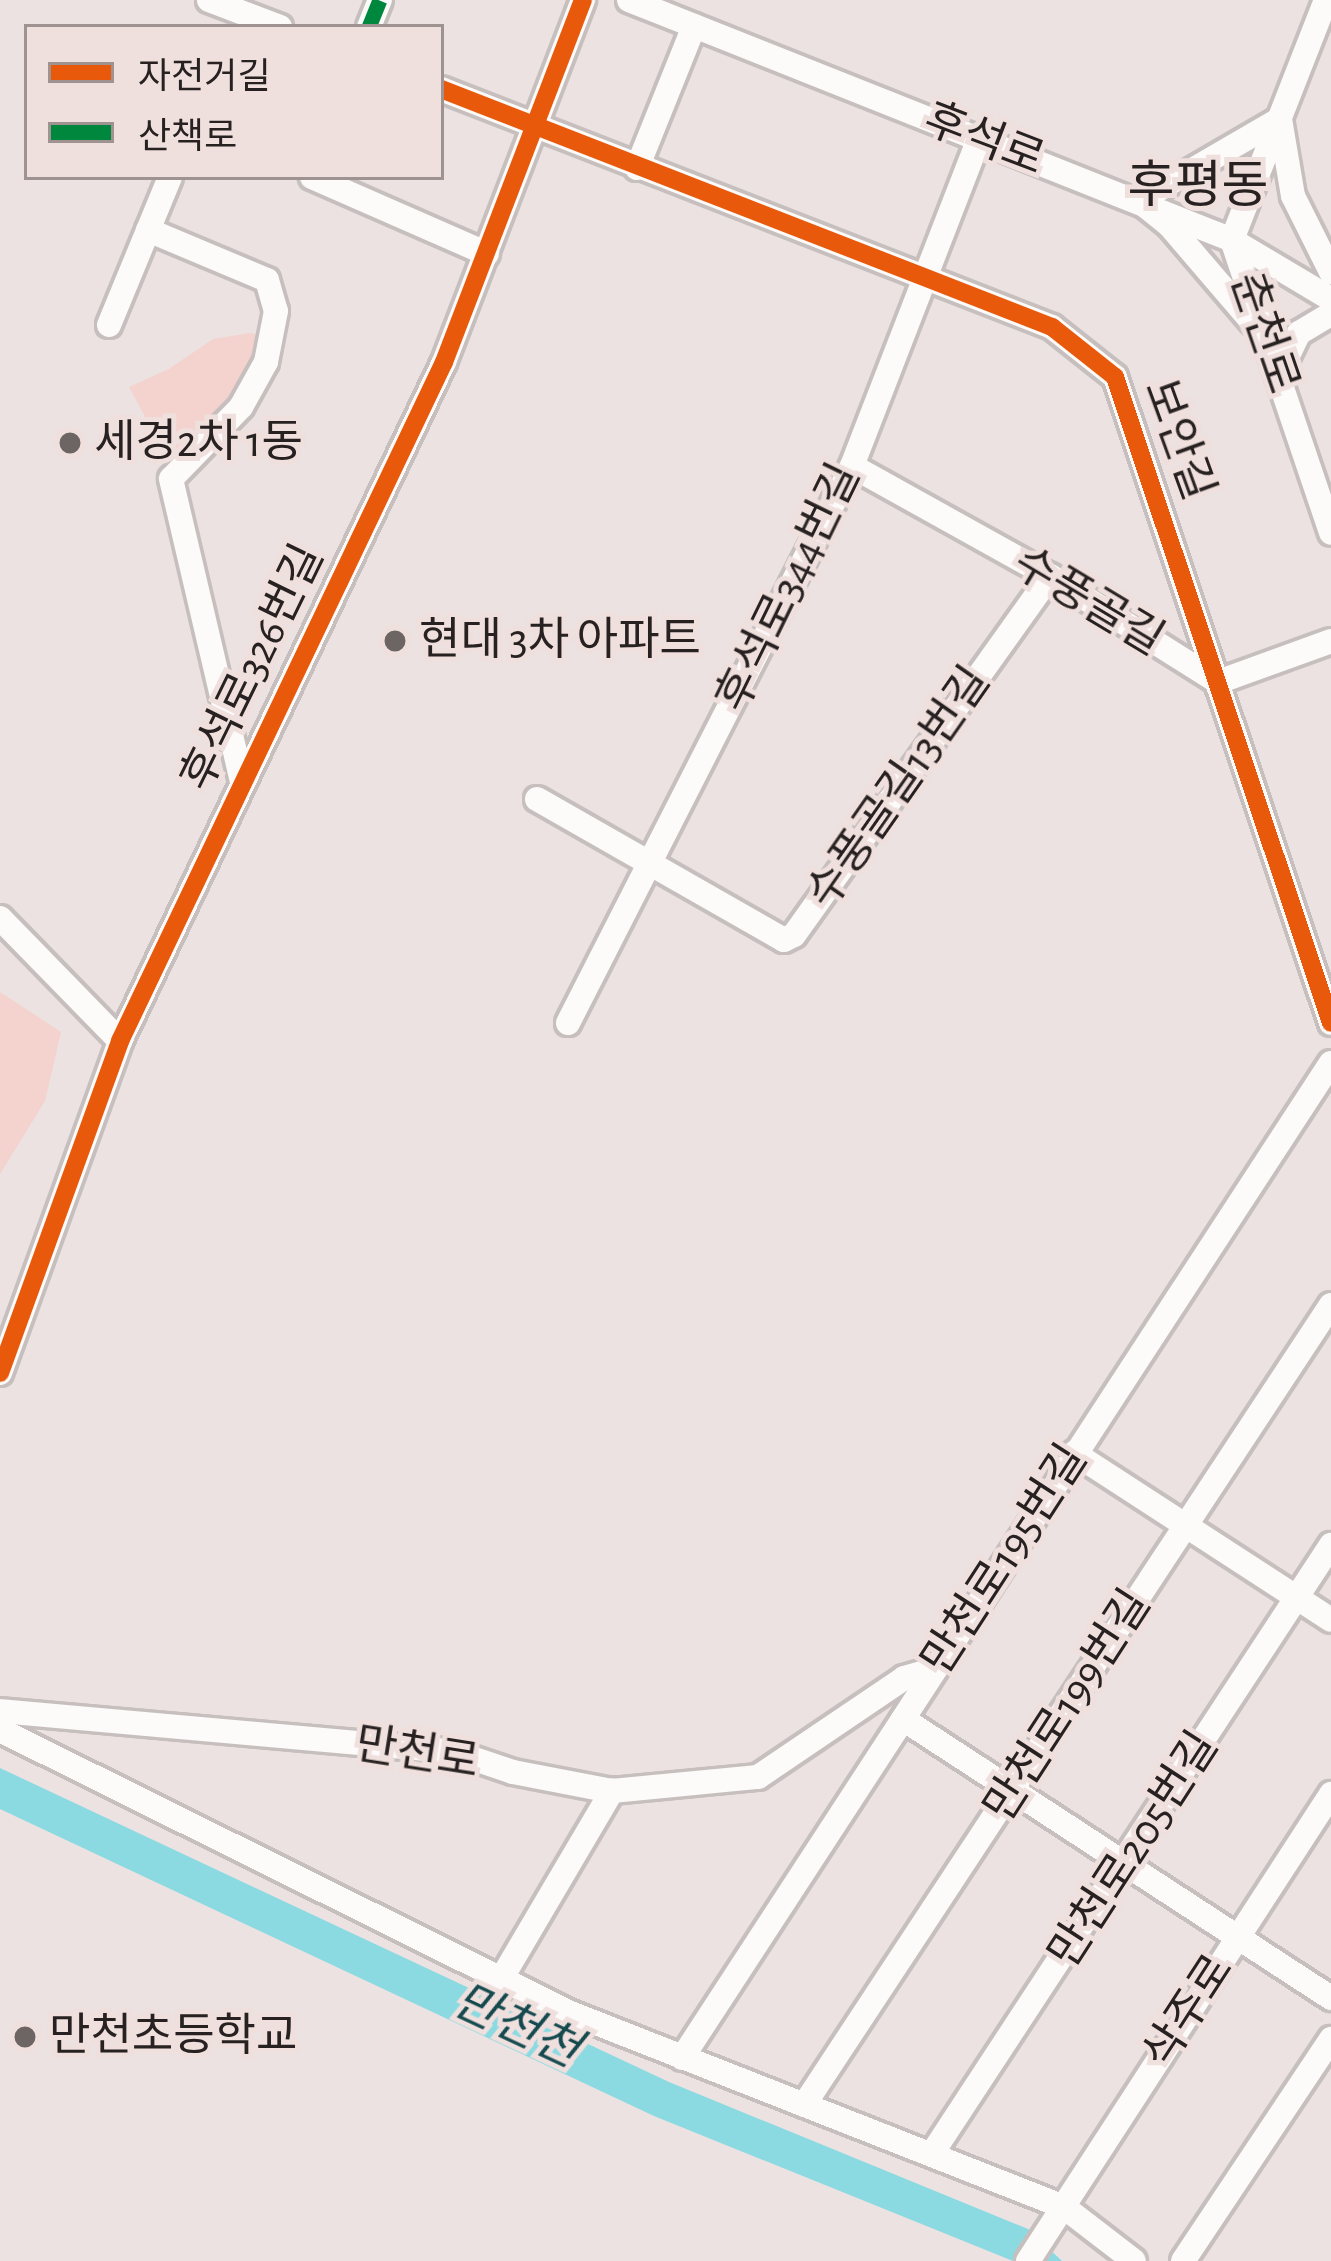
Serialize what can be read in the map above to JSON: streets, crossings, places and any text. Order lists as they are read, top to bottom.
{
  "streets": {
    "street": [
      "후석로",
      "춘천로",
      "보안길",
      "후석로344번길",
      "수풍골길",
      "후석로326번길",
      "수풍골길13번길",
      "만천로195번길",
      "만천로199번길",
      "만천로",
      "만천로205번길",
      "삭주로"
    ]
  },
  "crossings": [
    ["후석로", "춘천로"],
    ["후석로", "후석로344번길"],
    ["보안길", "후석로344번길"],
    ["보안길", "수풍골길"],
    ["보안길", "후석로326번길"],
    ["후석로344번길", "수풍골길"],
    ["후석로344번길", "수풍골길13번길"],
    ["수풍골길", "수풍골길13번길"],
    ["만천로195번길", "만천로"]
  ],
  "districts": ["후평동"],
  "water": ["만천천"],
  "places": ["세경2차 1동", "현대 3차 아파트", "만천초등학교"],
  "legend": ["자전거길", "산책로"]
}
